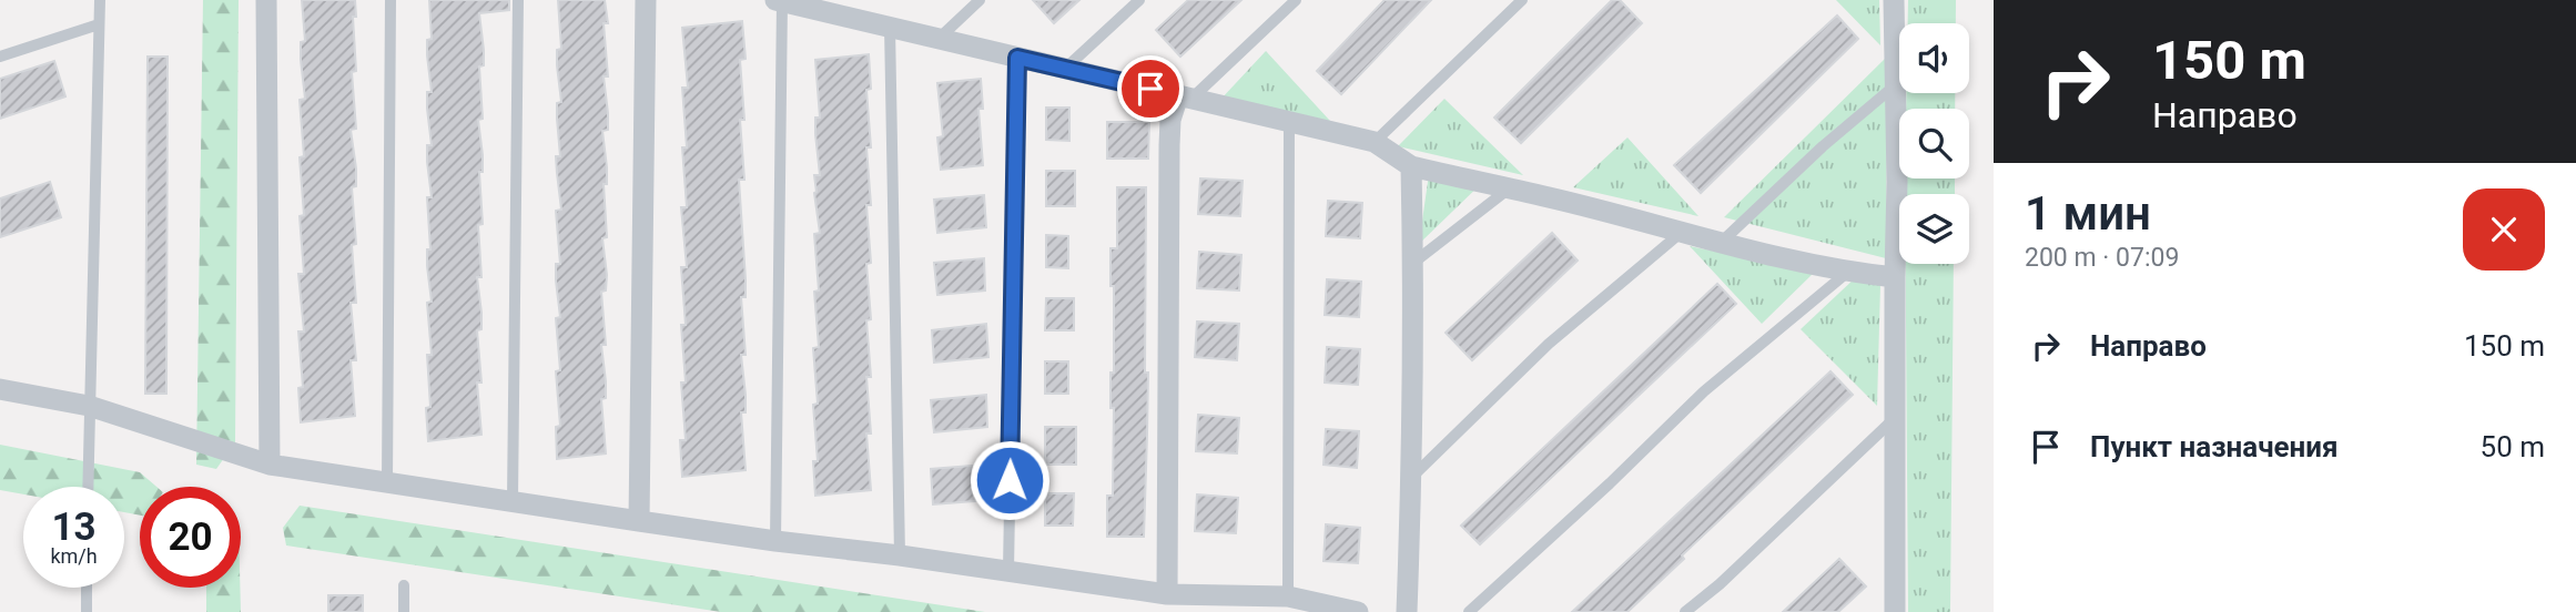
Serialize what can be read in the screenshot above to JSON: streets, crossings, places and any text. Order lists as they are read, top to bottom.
{
  "page": {
    "turn": ["150 m", "Направо"],
    "heading": ["1 мин", "200 m · 07:09"],
    "list": [
      {
        "name": "Направо",
        "value": "150 m"
      },
      {
        "name": "Пункт назначения",
        "value": "50 m"
      }
    ],
    "speed": "13 km/h",
    "limit": "20"
  }
}
